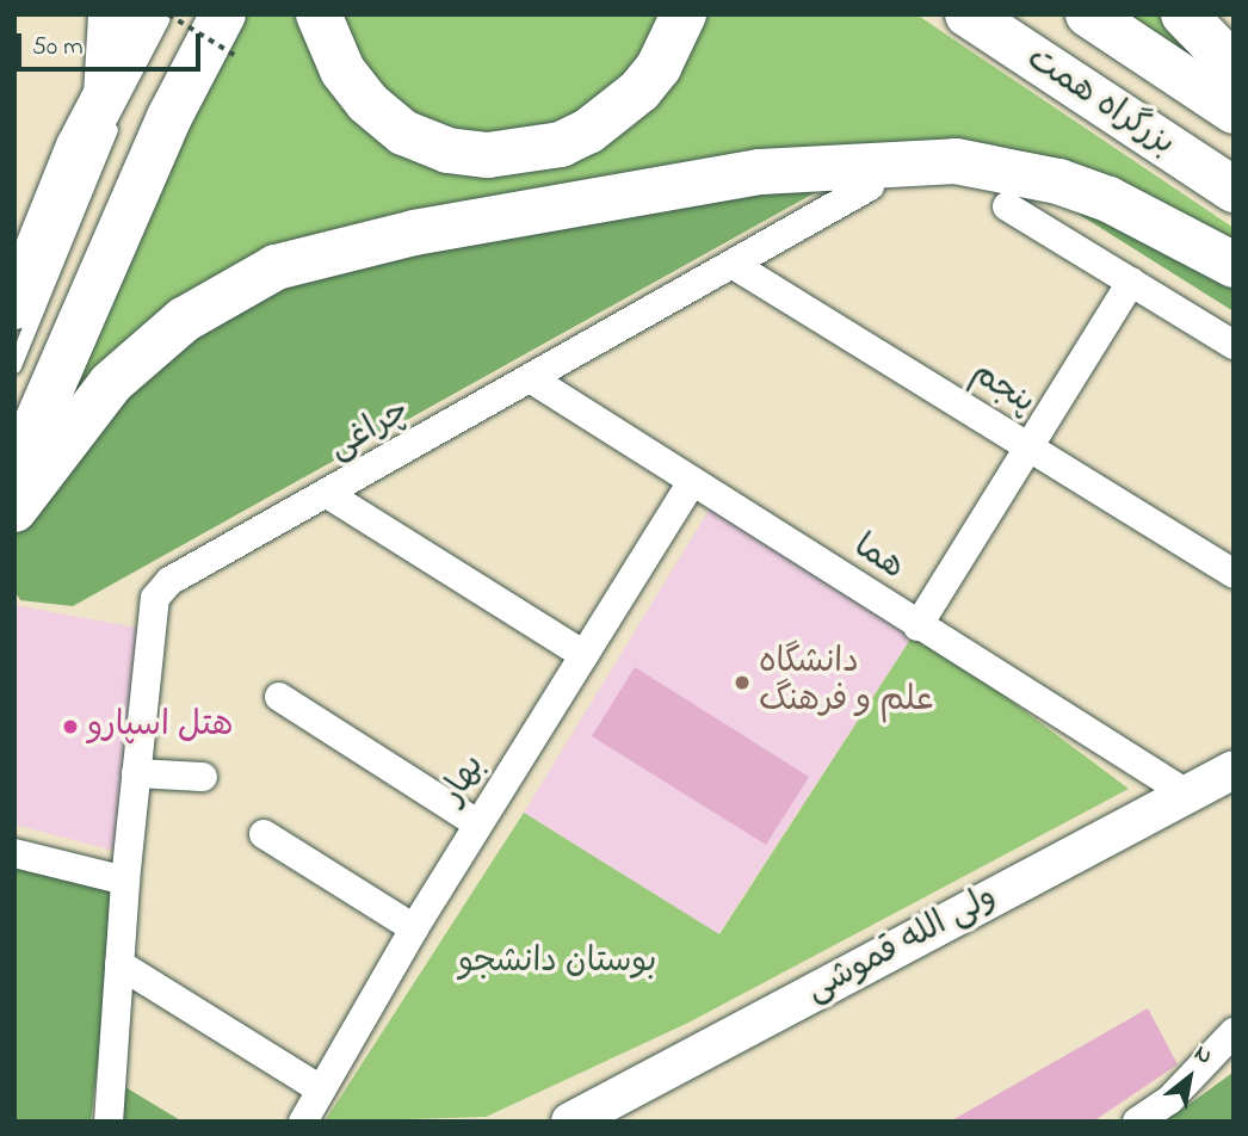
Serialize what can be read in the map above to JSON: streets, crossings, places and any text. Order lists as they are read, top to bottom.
{
  "streets": {
    "highway": ["بزرگراه همت"],
    "street": [
      "پنجم",
      "چراغی",
      "هما",
      "بهار",
      "ولی الله قموشی"
    ]
  },
  "crossings": [
    ["پنجم", "چراغی"],
    ["چراغی", "هما"],
    ["هما", "بهار"],
    ["هما", "ولی الله قموشی"]
  ],
  "parks": ["بوستان دانشجو"],
  "places": ["دانشگاه علم و فرهنگ", "هتل اسپارو"],
  "scale_bar": "50 m",
  "north": "top right"
}
